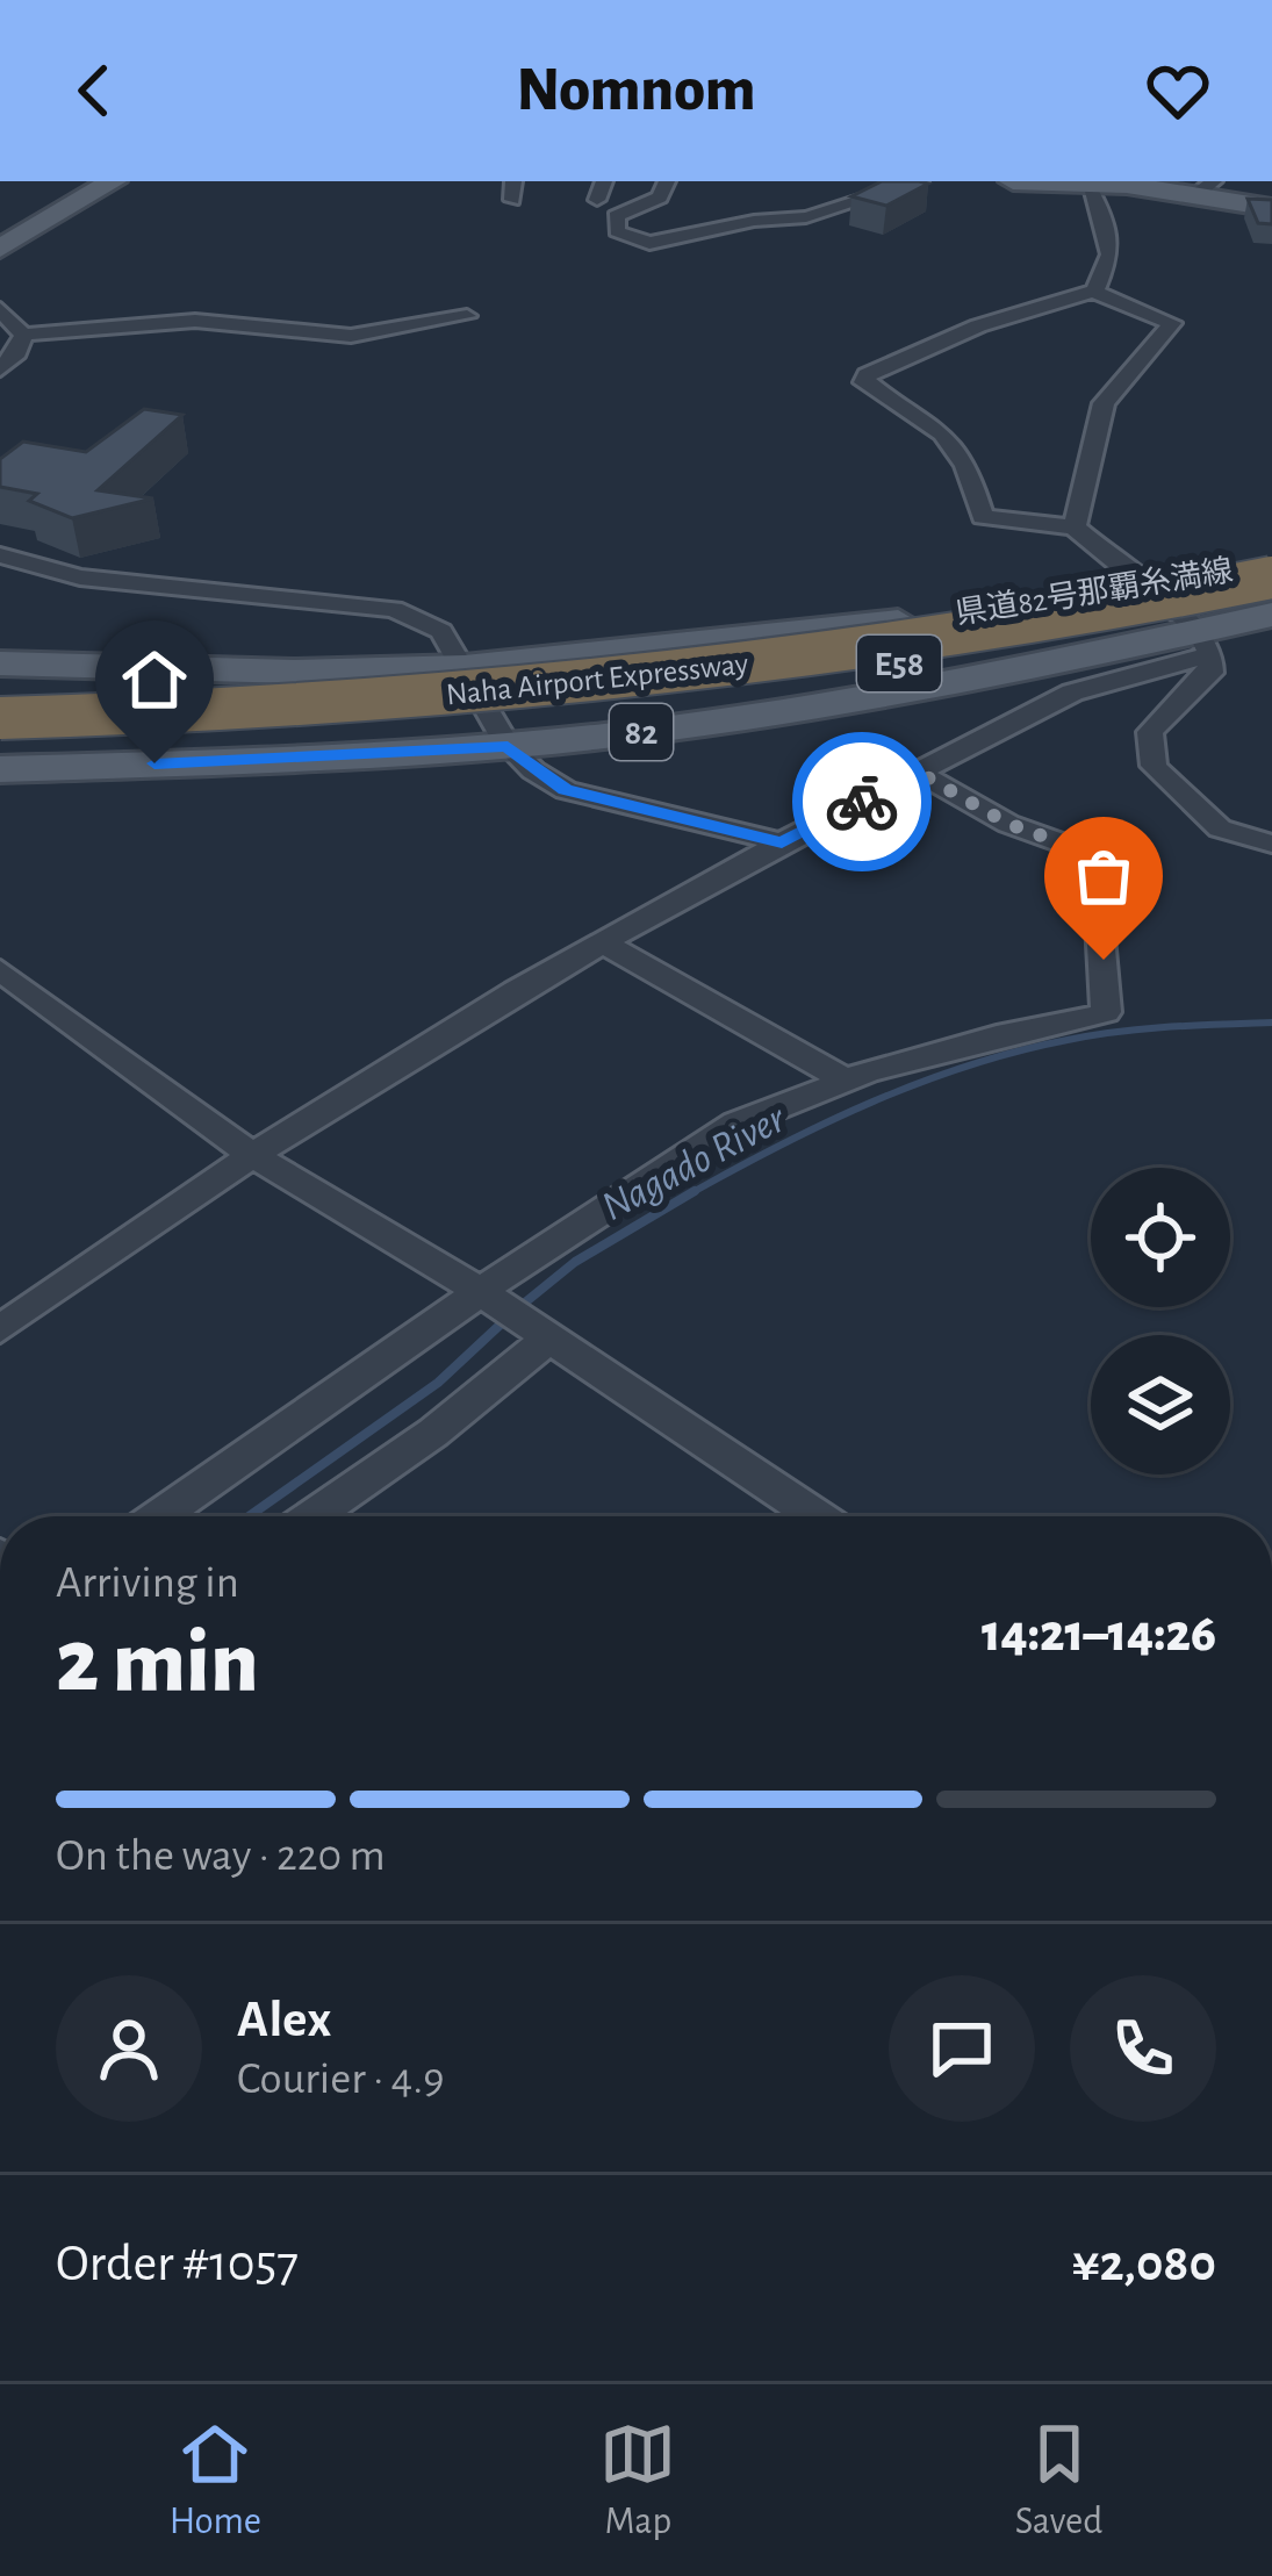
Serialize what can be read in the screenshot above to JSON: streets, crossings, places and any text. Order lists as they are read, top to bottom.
{
  "streets": {
    "highway": ["E58", "Naha Airport Expressway"],
    "main road": ["県道82号那覇糸満線", "82"]
  },
  "water": ["Nagado River"],
  "page": {
    "header": "Nomnom",
    "heading": ["2 min", "Arriving in", "14:21–14:26"],
    "panel": [
      "Alex",
      "Courier · 4.9",
      "Order #1057",
      "¥2,080"
    ],
    "bar": "On the way · 220 m",
    "tabs": ["Home", "Map", "Saved"]
  }
}
